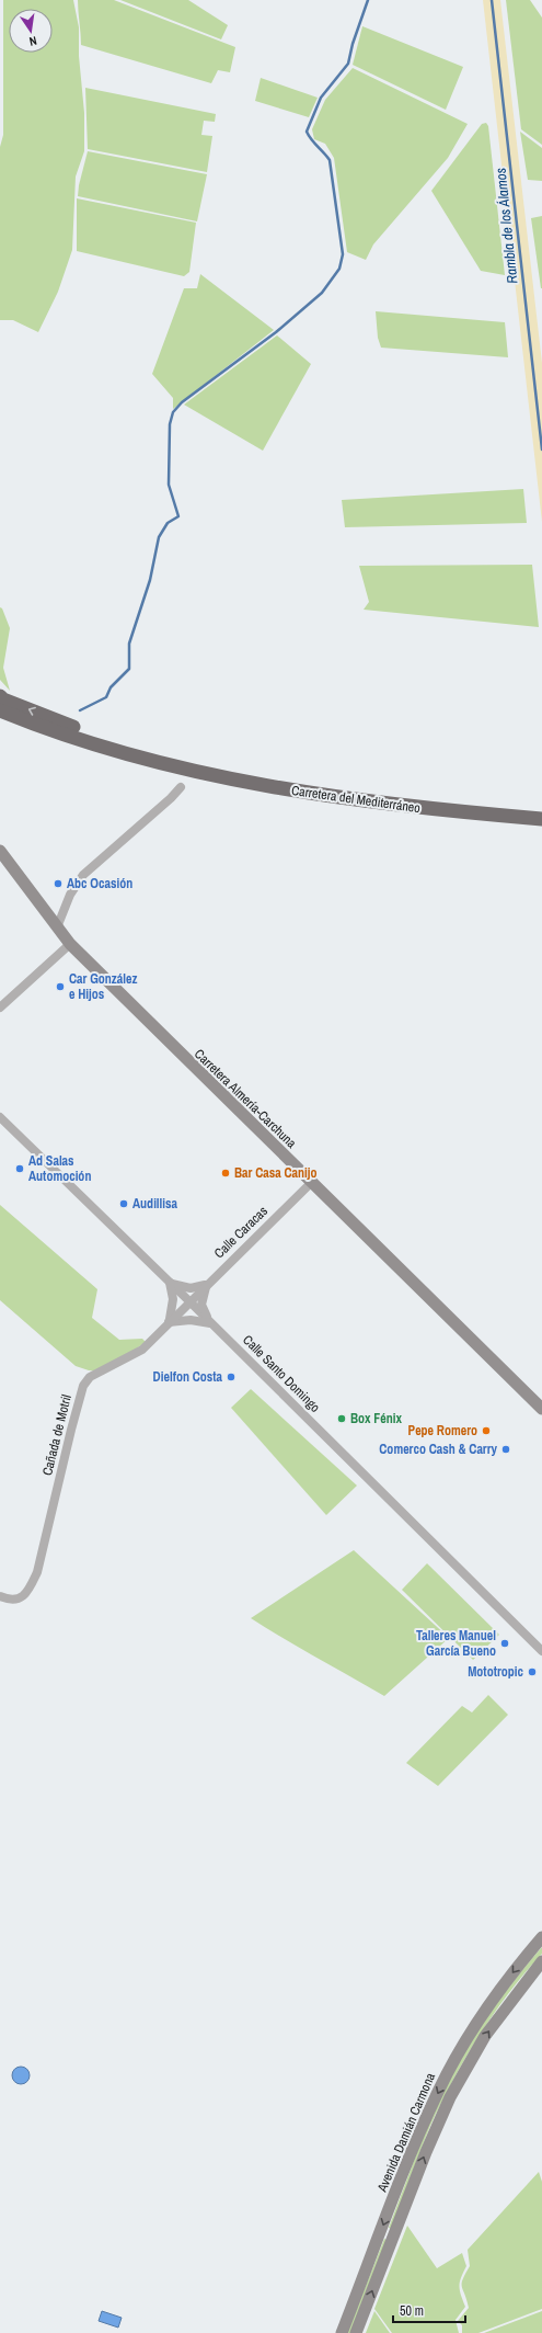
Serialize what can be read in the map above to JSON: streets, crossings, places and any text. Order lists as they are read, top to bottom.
{
  "streets": {
    "highway": ["Carretera del Mediterráneo"],
    "main road": ["Carretera Almería-Carchuna", "Avenida Damián Carmona"],
    "street": ["Calle Caracas", "Calle Santo Domingo", "Cañada de Motril"]
  },
  "crossings": [
    ["Carretera Almería-Carchuna", "Calle Caracas"],
    ["Calle Caracas", "Calle Santo Domingo"],
    ["Calle Caracas", "Cañada de Motril"],
    ["Calle Santo Domingo", "Cañada de Motril"]
  ],
  "water": ["Rambla de los Álamos"],
  "places": [
    "Abc Ocasión",
    "Car González e Hijos",
    "Ad Salas Automoción",
    "Bar Casa Canijo",
    "Audillisa",
    "Dielfon Costa",
    "Box Fénix",
    "Pepe Romero",
    "Comerco Cash & Carry",
    "Talleres Manuel García Bueno",
    "Mototropic"
  ],
  "scale_bar": "50 m",
  "north": "bottom"
}
